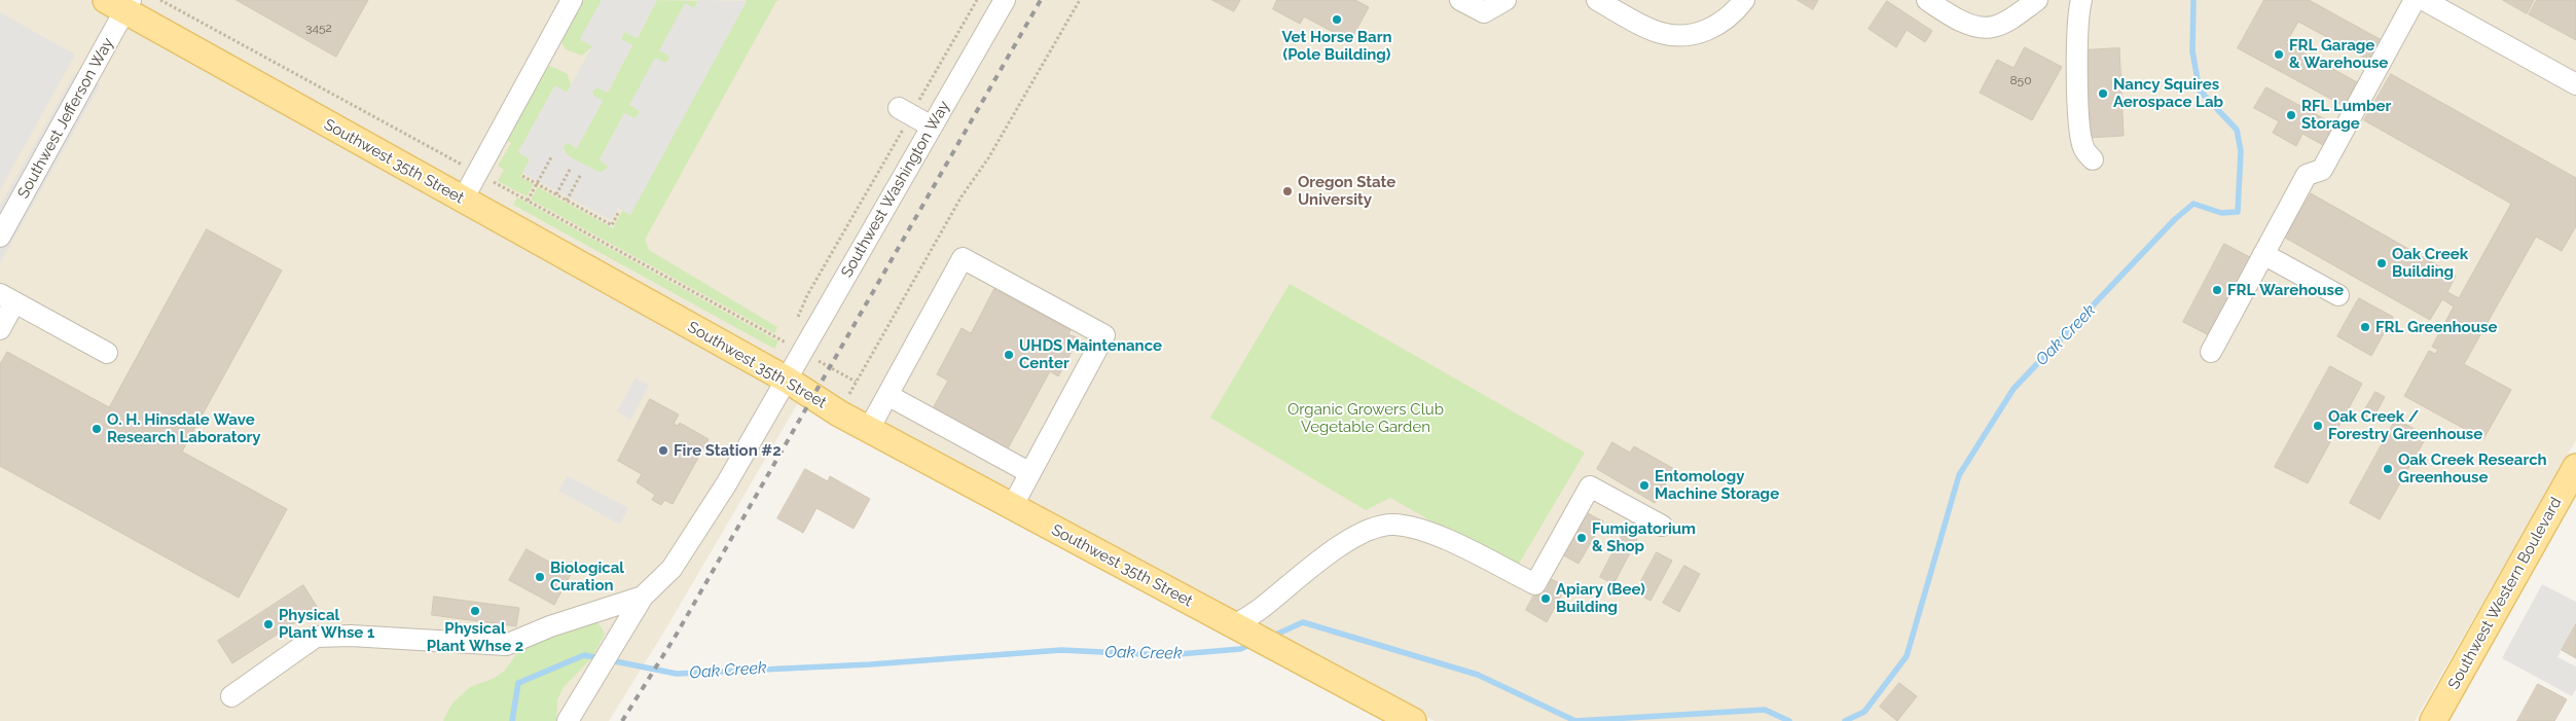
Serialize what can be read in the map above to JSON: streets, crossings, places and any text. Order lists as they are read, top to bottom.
{
  "streets": {
    "main road": ["Southwest 35th Street", "Southwest Western Boulevard"],
    "street": ["Southwest Jefferson Way", "Southwest Washington Way"]
  },
  "crossings": [
    ["Southwest Jefferson Way", "Southwest 35th Street"],
    ["Southwest 35th Street", "Southwest Washington Way"]
  ],
  "water": ["Oak Creek"],
  "parks": ["Organic Growers Club Vegetable Garden"],
  "places": [
    "Vet Horse Barn (Pole Building)",
    "FRL Garage & Warehouse",
    "Nancy Squires Aerospace Lab",
    "RFL Lumber Storage",
    "Oregon State University",
    "Oak Creek Building",
    "FRL Warehouse",
    "FRL Greenhouse",
    "UHDS Maintenance Center",
    "Oak Creek / Forestry Greenhouse",
    "O. H. Hinsdale Wave Research Laboratory",
    "Fire Station #2",
    "Oak Creek Research Greenhouse",
    "Entomology Machine Storage",
    "Fumigatorium & Shop",
    "Biological Curation",
    "Apiary (Bee) Building",
    "Physical Plant Whse 2",
    "Physical Plant Whse 1"
  ],
  "house_numbers": ["3452", "850"]
}
